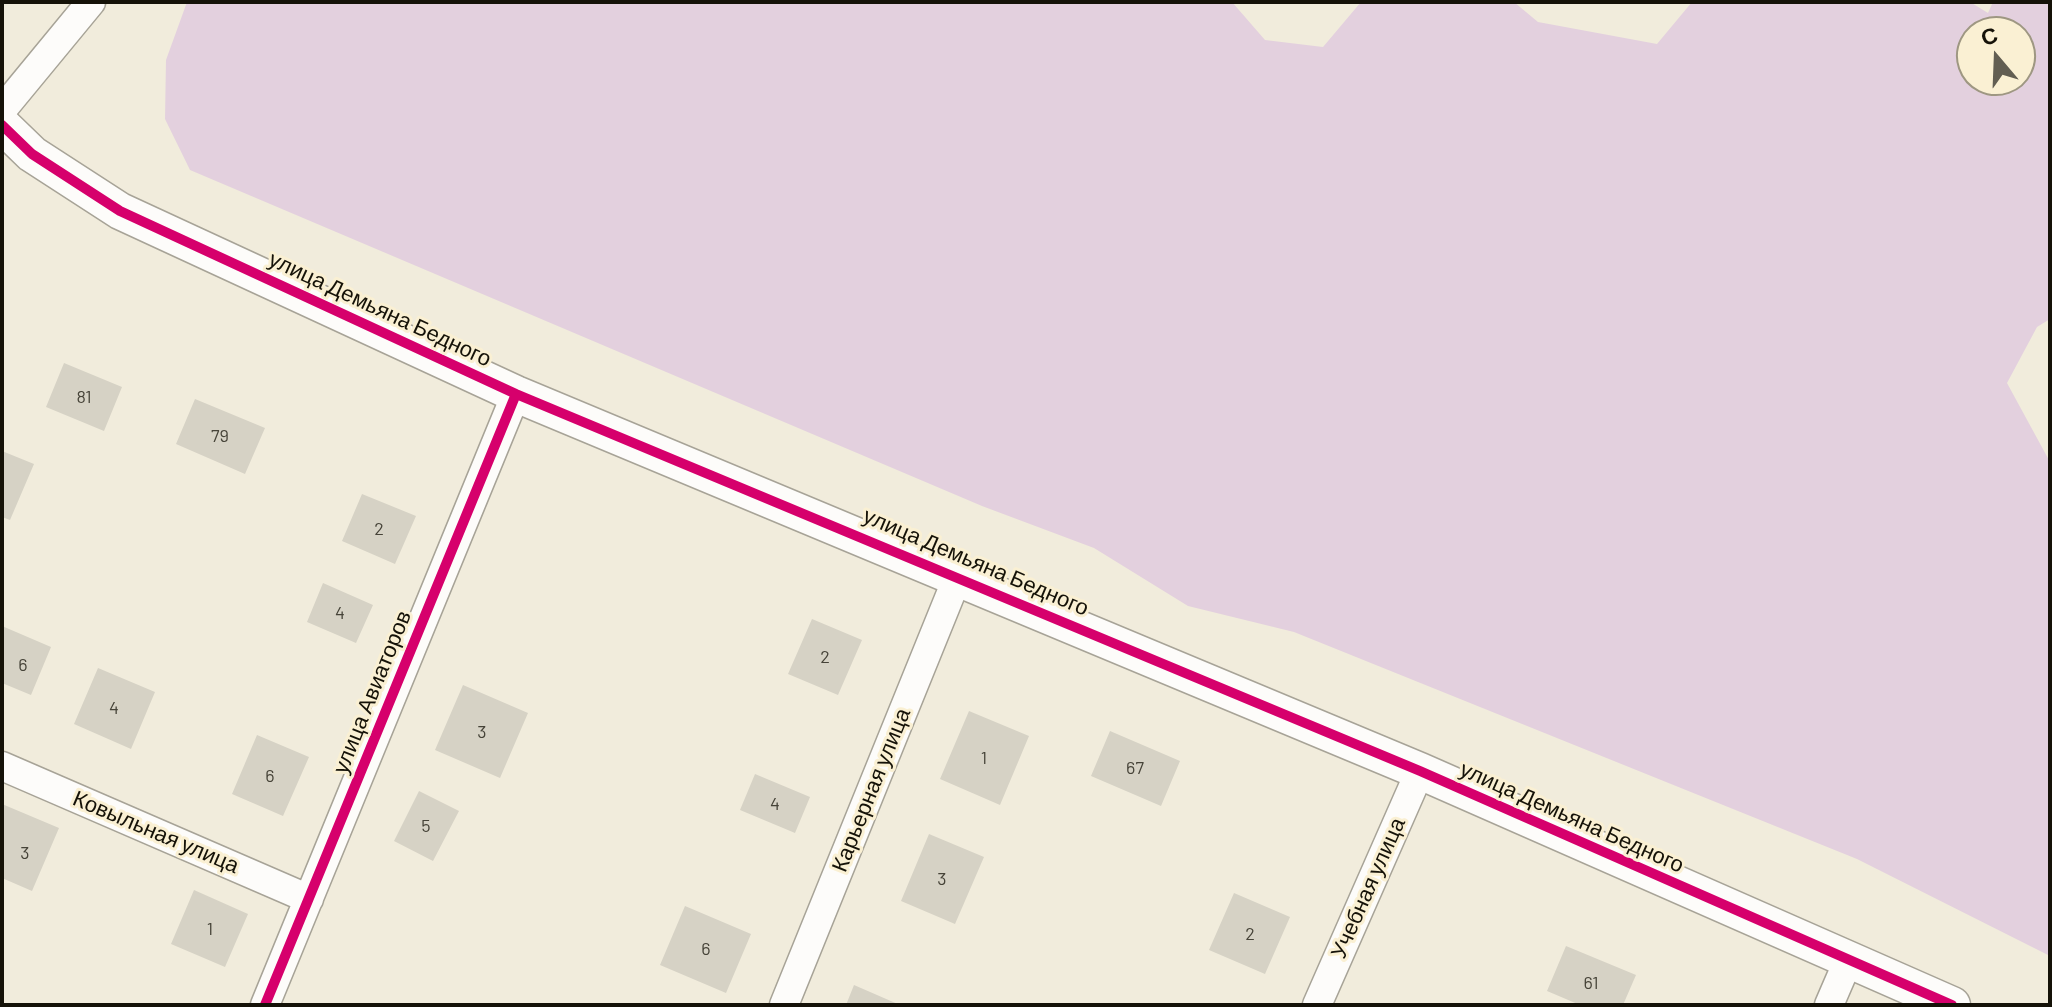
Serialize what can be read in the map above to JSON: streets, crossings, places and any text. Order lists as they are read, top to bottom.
{
  "streets": {
    "street": [
      "улица Демьяна Бедного",
      "улица Авиаторов",
      "Карьерная улица",
      "Ковыльная улица",
      "Учебная улица"
    ]
  },
  "crossings": [
    ["улица Демьяна Бедного", "улица Авиаторов"],
    ["улица Демьяна Бедного", "Карьерная улица"],
    ["улица Демьяна Бедного", "Учебная улица"],
    ["улица Авиаторов", "Ковыльная улица"]
  ],
  "house_numbers": [
    "81",
    "79",
    "2",
    "4",
    "2",
    "6",
    "4",
    "3",
    "1",
    "67",
    "6",
    "4",
    "5",
    "3",
    "3",
    "1",
    "2",
    "6",
    "61"
  ],
  "north": "top"
}
